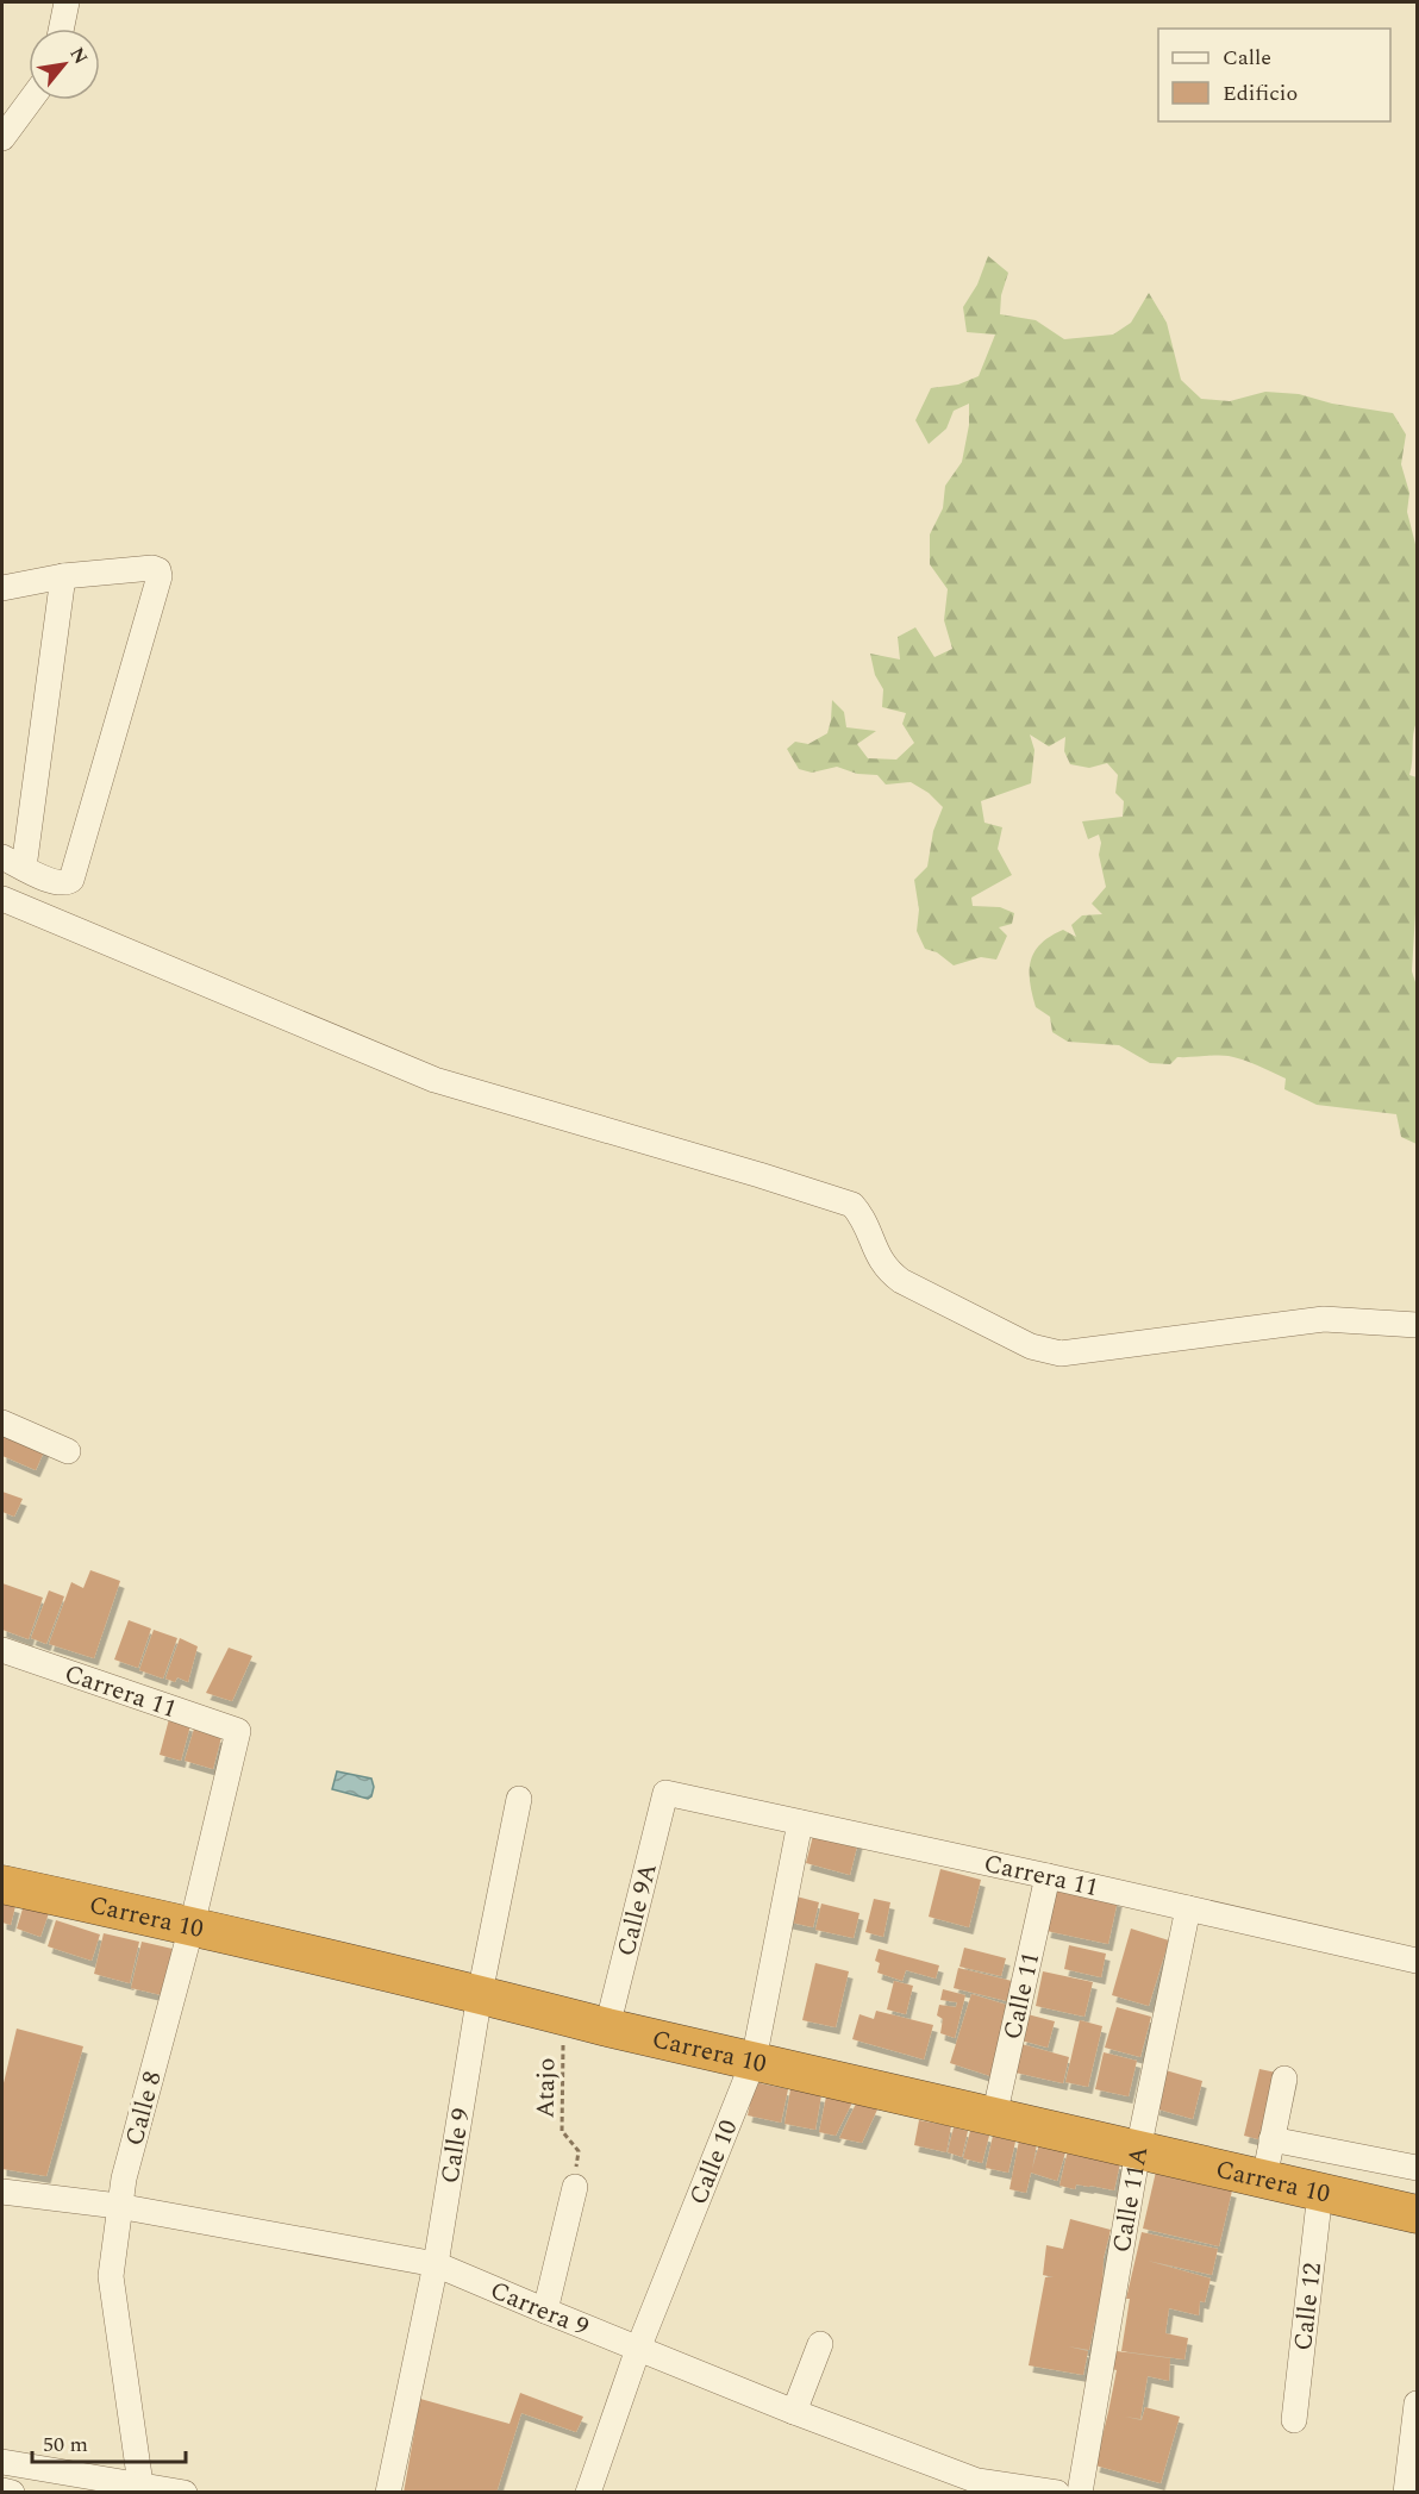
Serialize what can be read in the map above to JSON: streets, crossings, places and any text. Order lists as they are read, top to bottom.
{
  "streets": {
    "highway": ["Carrera 10"],
    "street": [
      "Carrera 11",
      "Calle 9A",
      "Calle 11",
      "Calle 8",
      "Calle 9",
      "Calle 10",
      "Calle 11A",
      "Calle 12",
      "Carrera 9"
    ],
    "path": ["Atajo"]
  },
  "crossings": [
    ["Carrera 11", "Calle 9A"],
    ["Carrera 11", "Calle 11"],
    ["Carrera 11", "Calle 8"],
    ["Carrera 11", "Calle 10"],
    ["Carrera 11", "Calle 11A"],
    ["Calle 9A", "Carrera 10"],
    ["Carrera 10", "Calle 11"],
    ["Carrera 10", "Calle 8"],
    ["Carrera 10", "Calle 9"],
    ["Carrera 10", "Calle 10"],
    ["Carrera 10", "Calle 11A"],
    ["Carrera 10", "Calle 12"],
    ["Calle 8", "Carrera 9"],
    ["Calle 9", "Carrera 9"],
    ["Calle 10", "Carrera 9"]
  ],
  "legend": ["Calle", "Edificio"],
  "scale_bar": "50 m",
  "north": "top right"
}
